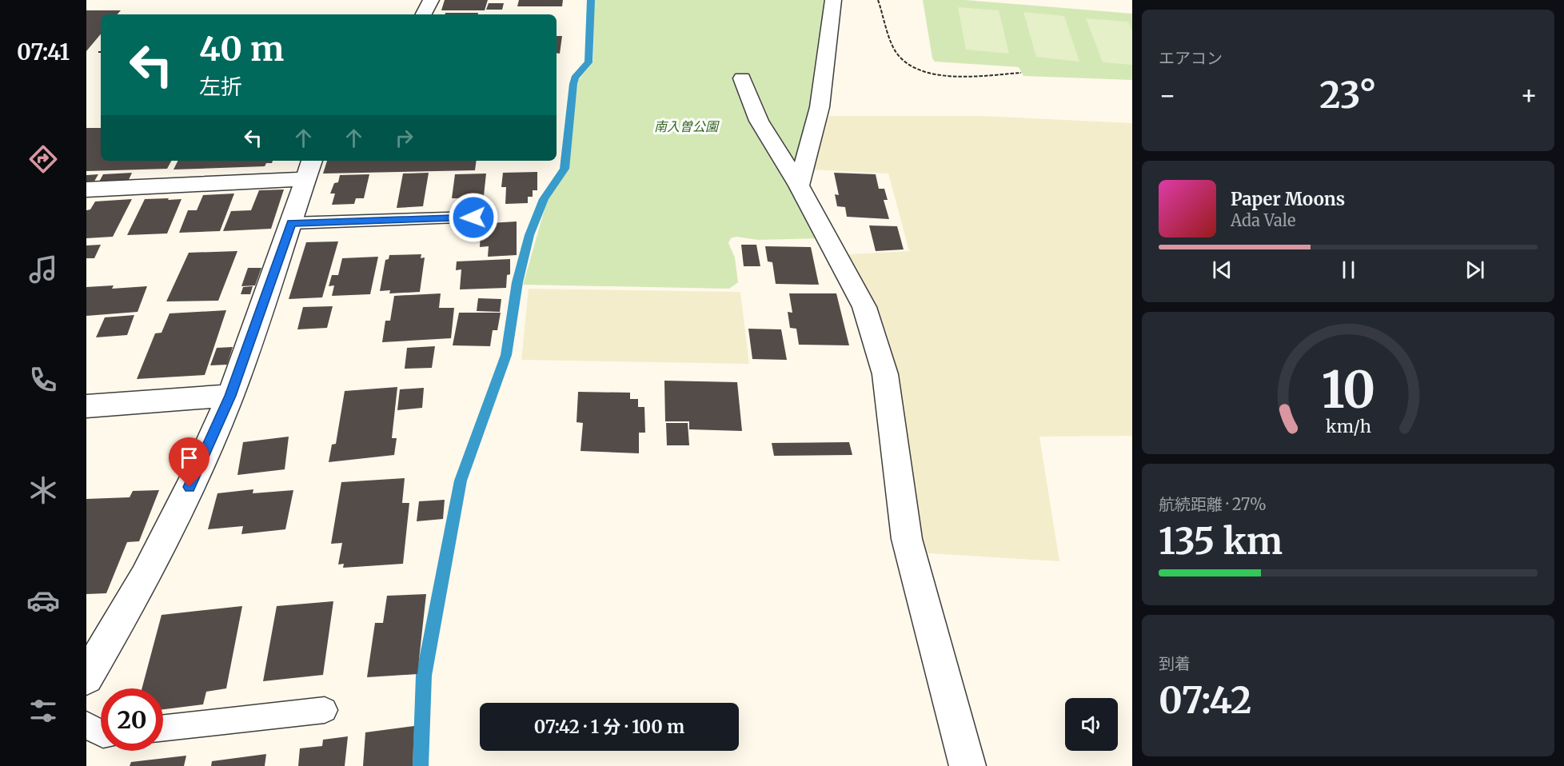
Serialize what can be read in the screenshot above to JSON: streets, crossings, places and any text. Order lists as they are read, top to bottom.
{
  "parks": ["南入曽公園"],
  "page": {
    "tabs": "07:41",
    "tile": [
      "エアコン",
      ["航続距離 · 27%", "135 km"],
      ["到着", "07:42"]
    ],
    "turn": ["40 m", "左折"],
    "heat": ["−", "23°", "+"],
    "song": ["Paper Moons", "Ada Vale"],
    "limit": "20",
    "trip": "07:42 · 1 分 · 100 m",
    "gauge": ["10", "km/h"]
  }
}
